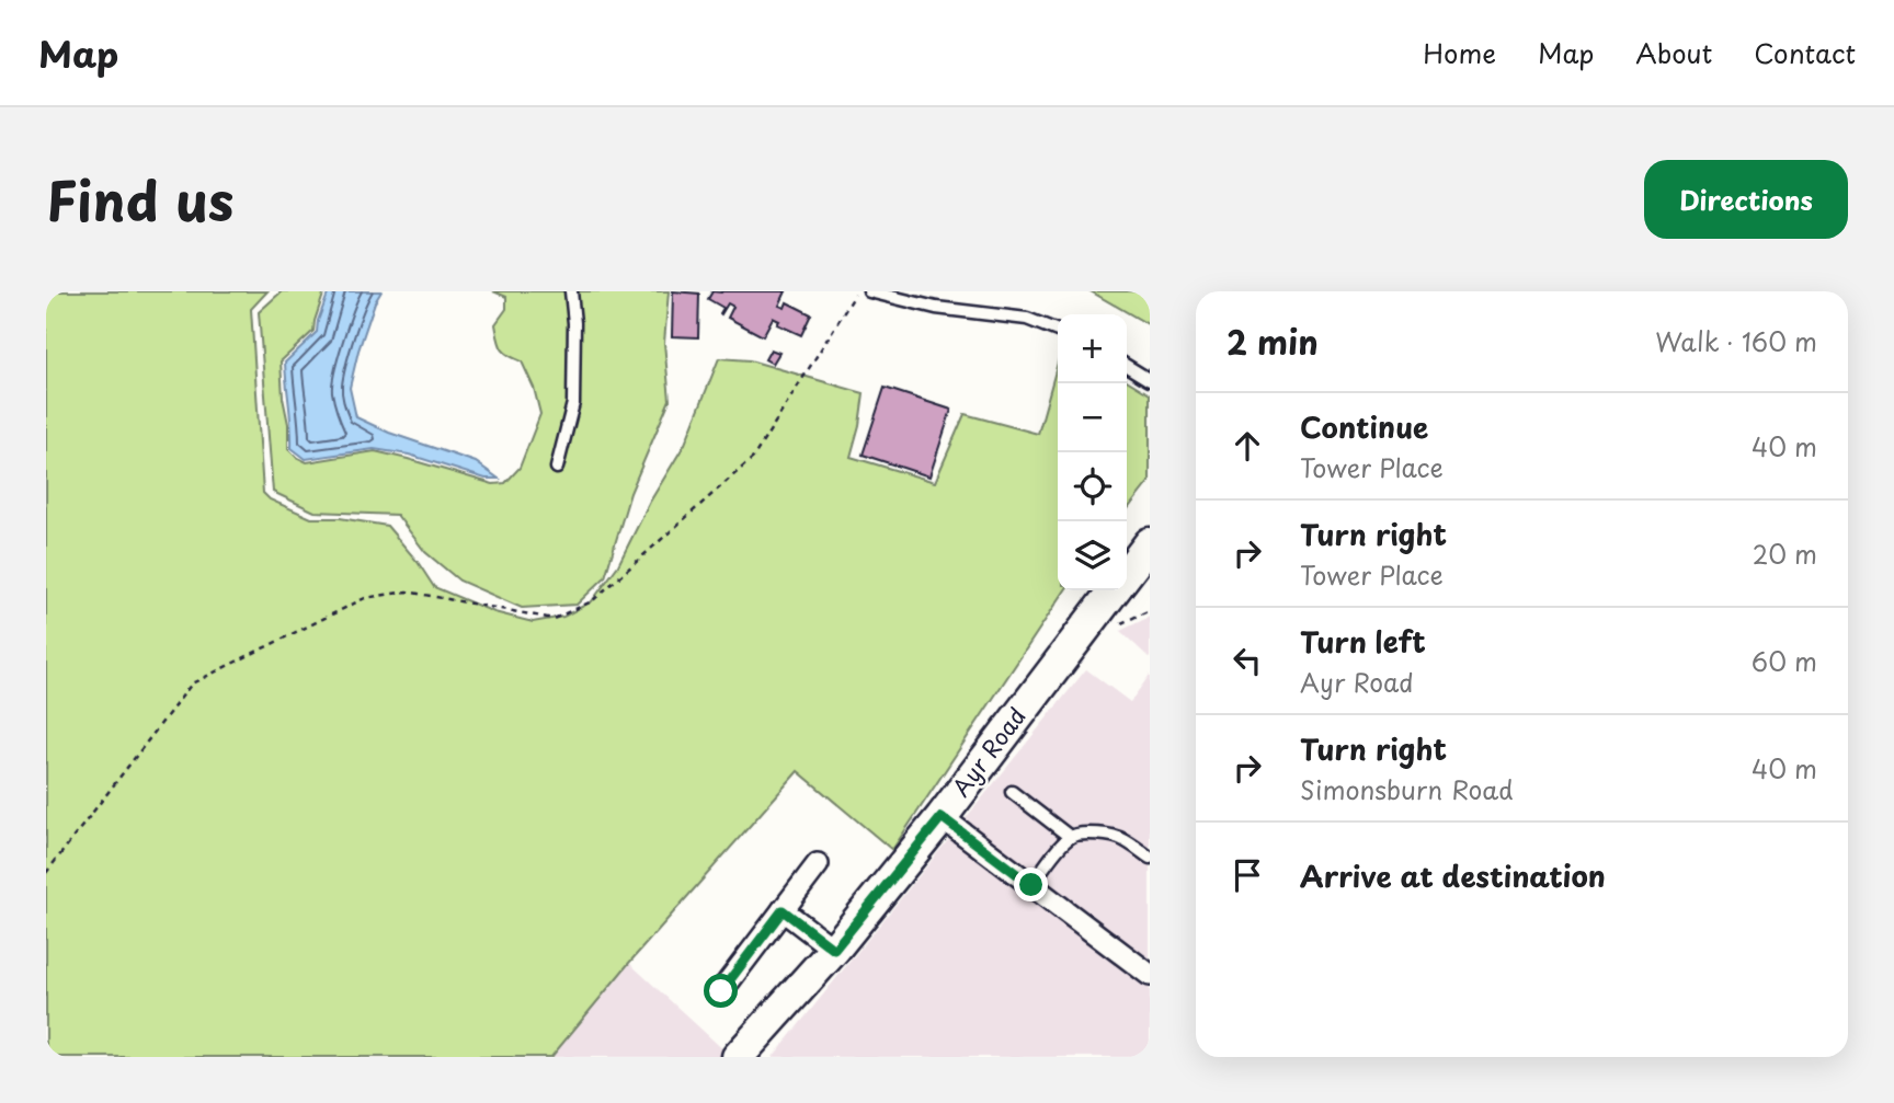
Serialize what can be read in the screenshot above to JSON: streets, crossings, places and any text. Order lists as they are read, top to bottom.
{
  "streets": {
    "main road": ["Ayr Road"]
  },
  "page": {
    "header": "Map",
    "nav": [
      "Home",
      "Map",
      "About",
      "Contact"
    ],
    "title": "Find us",
    "buttons": "Directions",
    "heading": ["2 min", "Walk · 160 m"],
    "map_buttons": ["+", "−"],
    "list": [
      ["Continue", "Tower Place", "40 m"],
      ["Turn right", "Tower Place", "20 m"],
      ["Turn left", "Ayr Road", "60 m"],
      ["Turn right", "Simonsburn Road", "40 m"],
      "Arrive at destination"
    ]
  }
}
